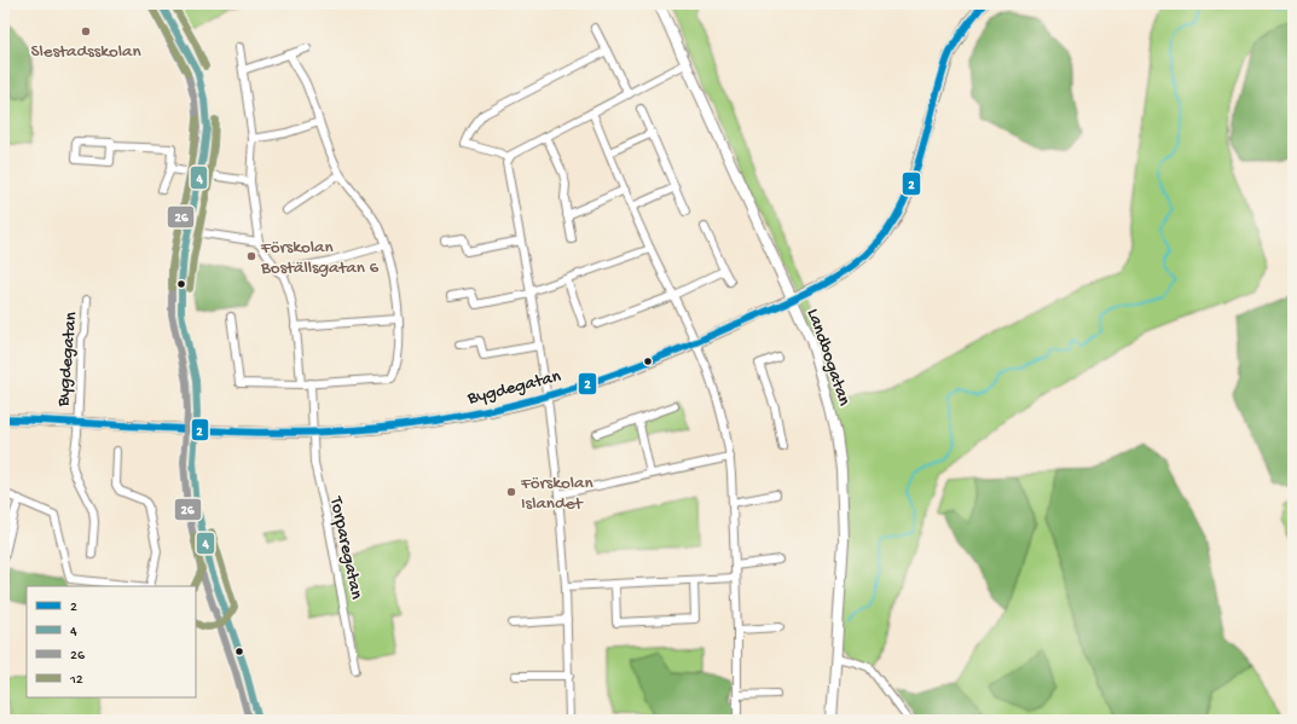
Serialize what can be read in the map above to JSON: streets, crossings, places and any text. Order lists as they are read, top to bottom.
{
  "streets": {
    "street": ["Landbogatan", "Bygdegatan", "Torparegatan"]
  },
  "crossings": [
    ["Landbogatan", "Bygdegatan"],
    ["Bygdegatan", "Torparegatan"]
  ],
  "places": ["Slestadsskolan", "Förskolan Boställsgatan 6", "Förskolan Islandet"],
  "lines": [
    "transit line 2",
    "transit line 4",
    "transit line 12",
    "transit line 26"
  ],
  "legend": [
    "2",
    "4",
    "26",
    "12"
  ]
}
